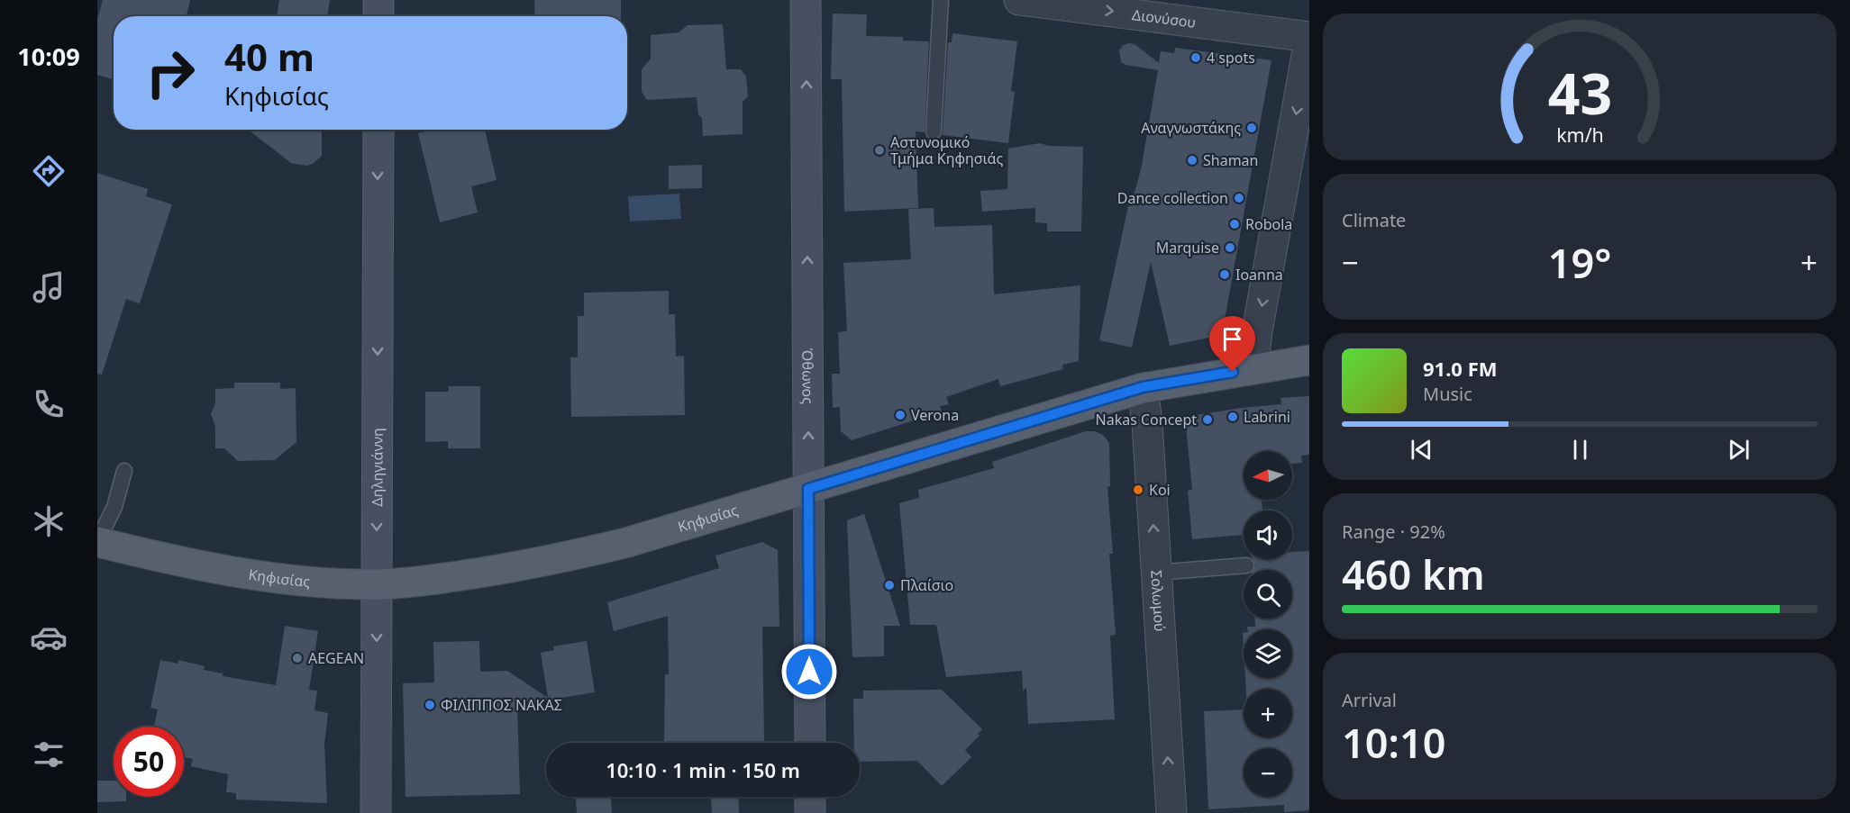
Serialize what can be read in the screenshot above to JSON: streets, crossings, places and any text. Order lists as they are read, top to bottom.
{
  "streets": {
    "main road": ["Κηφισίας"],
    "street": [
      "Διονύσου",
      "Όθωνος",
      "Δηληγιάννη",
      "Σολωμού"
    ]
  },
  "crossings": [
    ["Όθωνος", "Κηφισίας"],
    ["Δηληγιάννη", "Κηφισίας"],
    ["Κηφισίας", "Σολωμού"]
  ],
  "one_way": [
    "Διονύσου",
    "Όθωνος",
    "Δηληγιάννη",
    "Σολωμού"
  ],
  "places": [
    "4 spots",
    "Αναγνωστάκης",
    "Αστυνομικό Τμήμα Κηφησιάς",
    "Shaman",
    "Dance collection",
    "Robola",
    "Marquise",
    "Ioanna",
    "Verona",
    "Labrini",
    "Nakas Concept",
    "Koi",
    "Πλαίσιο",
    "AEGEAN",
    "ΦΙΛΙΠΠΟΣ ΝΑΚΑΣ"
  ],
  "north": "left",
  "page": {
    "tabs": "10:09",
    "turn": ["40 m", "Κηφισίας"],
    "tile": [
      "Climate",
      ["Range · 92%", "460 km"],
      ["Arrival", "10:10"]
    ],
    "heat": ["−", "19°", "+"],
    "song": ["91.0 FM", "Music"],
    "map_buttons": ["+", "−"],
    "limit": "50",
    "trip": "10:10 · 1 min · 150 m",
    "gauge": ["43", "km/h"]
  }
}
